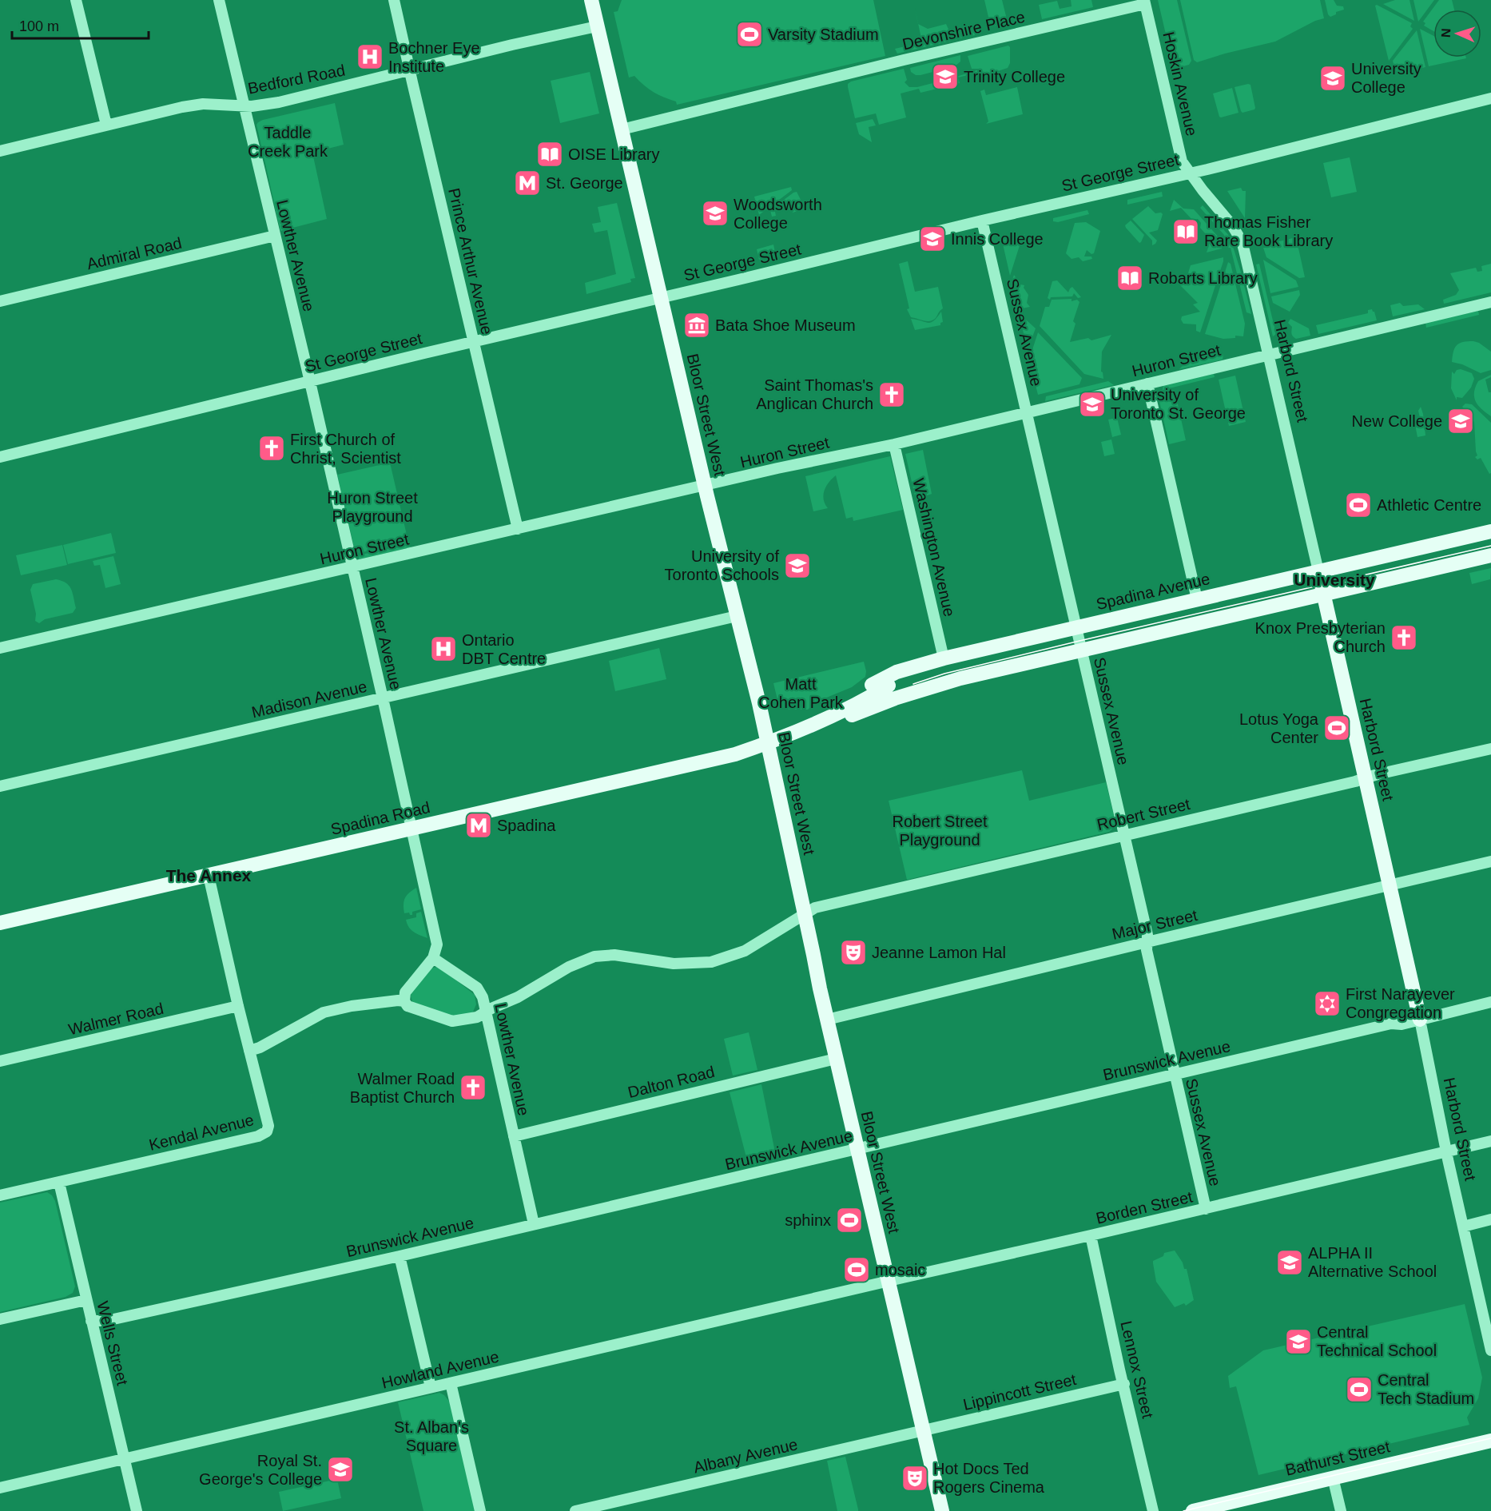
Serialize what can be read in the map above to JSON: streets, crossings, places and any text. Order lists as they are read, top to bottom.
{
  "streets": {
    "main road": [
      "Harbord Street",
      "Bloor Street West",
      "Spadina Avenue",
      "Spadina Road",
      "Bathurst Street"
    ],
    "street": [
      "Devonshire Place",
      "Bedford Road",
      "Hoskin Avenue",
      "St George Street",
      "Admiral Road",
      "Lowther Avenue",
      "Prince Arthur Avenue",
      "Sussex Avenue",
      "Huron Street",
      "Washington Avenue",
      "Madison Avenue",
      "Robert Street",
      "Major Street",
      "Walmer Road",
      "Brunswick Avenue",
      "Dalton Road",
      "Kendal Avenue",
      "Borden Street",
      "Wells Street",
      "Howland Avenue",
      "Lennox Street",
      "Lippincott Street",
      "Albany Avenue"
    ]
  },
  "crossings": [
    ["Devonshire Place", "Hoskin Avenue"],
    ["Devonshire Place", "Bloor Street West"],
    ["Bedford Road", "Lowther Avenue"],
    ["Bedford Road", "Prince Arthur Avenue"],
    ["Bedford Road", "Bloor Street West"],
    ["Hoskin Avenue", "St George Street"],
    ["Hoskin Avenue", "Harbord Street"],
    ["St George Street", "Lowther Avenue"],
    ["St George Street", "Prince Arthur Avenue"],
    ["St George Street", "Sussex Avenue"],
    ["St George Street", "Harbord Street"],
    ["St George Street", "Bloor Street West"],
    ["Admiral Road", "Lowther Avenue"],
    ["Lowther Avenue", "Huron Street"],
    ["Lowther Avenue", "Madison Avenue"],
    ["Lowther Avenue", "Spadina Road"],
    ["Lowther Avenue", "Brunswick Avenue"],
    ["Lowther Avenue", "Dalton Road"],
    ["Prince Arthur Avenue", "Huron Street"],
    ["Sussex Avenue", "Huron Street"],
    ["Sussex Avenue", "Spadina Avenue"],
    ["Sussex Avenue", "Robert Street"],
    ["Sussex Avenue", "Major Street"],
    ["Sussex Avenue", "Brunswick Avenue"],
    ["Sussex Avenue", "Borden Street"],
    ["Huron Street", "Harbord Street"],
    ["Huron Street", "Bloor Street West"],
    ["Huron Street", "Washington Avenue"],
    ["Harbord Street", "Spadina Avenue"],
    ["Harbord Street", "Robert Street"],
    ["Harbord Street", "Major Street"],
    ["Harbord Street", "Brunswick Avenue"],
    ["Harbord Street", "Borden Street"],
    ["Bloor Street West", "Spadina Avenue"],
    ["Bloor Street West", "Madison Avenue"],
    ["Bloor Street West", "Robert Street"],
    ["Bloor Street West", "Spadina Road"],
    ["Bloor Street West", "Major Street"],
    ["Bloor Street West", "Brunswick Avenue"],
    ["Bloor Street West", "Dalton Road"],
    ["Bloor Street West", "Borden Street"],
    ["Bloor Street West", "Howland Avenue"],
    ["Bloor Street West", "Lippincott Street"],
    ["Bloor Street West", "Albany Avenue"],
    ["Washington Avenue", "Spadina Avenue"],
    ["Spadina Avenue", "Spadina Road"],
    ["Spadina Road", "Kendal Avenue"],
    ["Walmer Road", "Kendal Avenue"],
    ["Brunswick Avenue", "Wells Street"],
    ["Kendal Avenue", "Wells Street"],
    ["Borden Street", "Howland Avenue"],
    ["Borden Street", "Lennox Street"],
    ["Wells Street", "Howland Avenue"],
    ["Lennox Street", "Lippincott Street"],
    ["Lippincott Street", "Albany Avenue"]
  ],
  "districts": ["University", "The Annex"],
  "parks": [
    "Taddle Creek Park",
    "Huron Street Playground",
    "Matt Cohen Park",
    "Robert Street Playground",
    "St. Alban's Square"
  ],
  "places": {
    "sports": [
      "Varsity Stadium",
      "Athletic Centre",
      "Lotus Yoga Center",
      "sphinx",
      "mosaic",
      "Central Tech Stadium"
    ],
    "hospital": ["Bochner Eye Institute", "Ontario DBT Centre"],
    "school or university": [
      "Trinity College",
      "University College",
      "Woodsworth College",
      "Innis College",
      "University of Toronto St. George",
      "New College",
      "University of Toronto Schools",
      "ALPHA II Alternative School",
      "Central Technical School",
      "Royal St. George's College"
    ],
    "library": ["OISE Library", "Thomas Fisher Rare Book Library", "Robarts Library"],
    "metro station": ["St. George", "Spadina"],
    "museum": ["Bata Shoe Museum"],
    "church": [
      "Saint Thomas's Anglican Church",
      "First Church of Christ, Scientist",
      "Knox Presbyterian Church",
      "Walmer Road Baptist Church"
    ],
    "theatre": ["Jeanne Lamon Hal", "Hot Docs Ted Rogers Cinema"],
    "synagogue": ["First Narayever Congregation"]
  },
  "scale_bar": "100 m",
  "north": "left"
}
